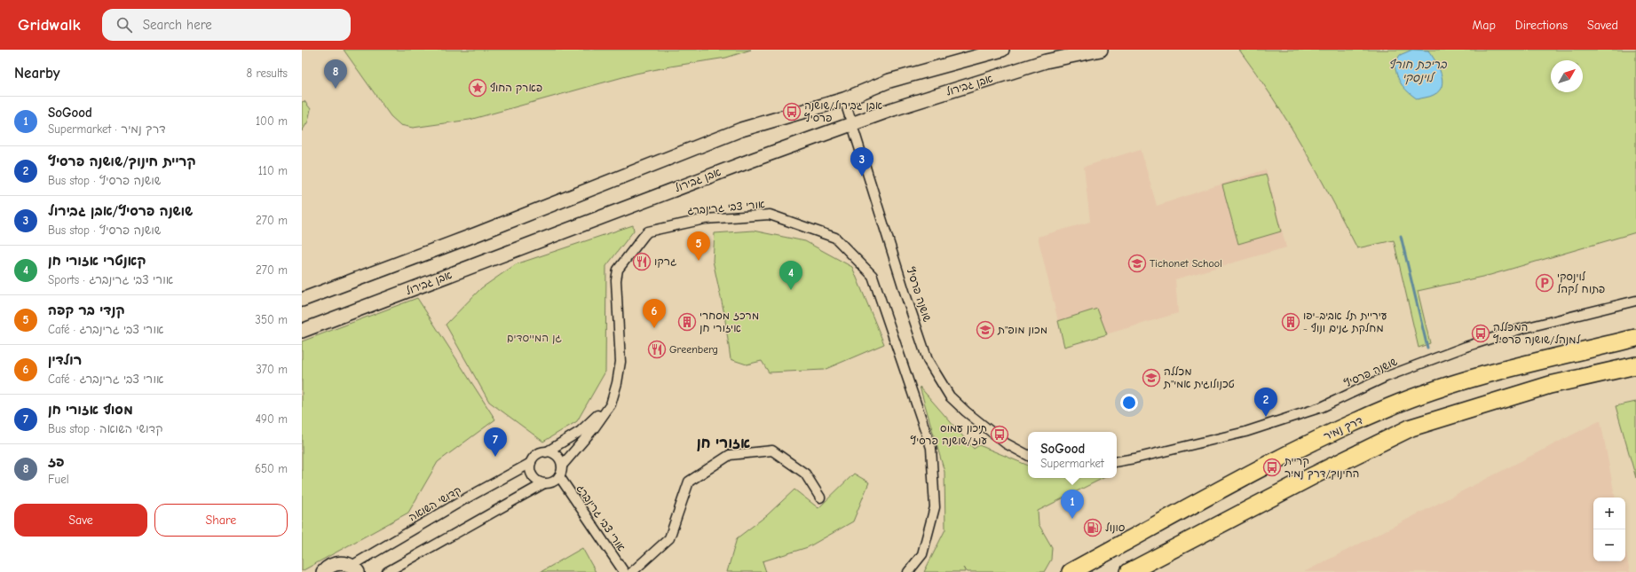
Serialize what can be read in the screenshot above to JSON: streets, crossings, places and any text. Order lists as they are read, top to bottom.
{
  "streets": {
    "highway": ["דרך נמיר"],
    "street": [
      "אבן גבירול",
      "אורי צבי גרינברג",
      "שושנה פרסיץ",
      "קדושי השואה"
    ]
  },
  "crossings": [
    ["אבן גבירול", "שושנה פרסיץ"],
    ["אורי צבי גרינברג", "קדושי השואה"]
  ],
  "districts": ["אזורי חן"],
  "water": ["בריכת חורף לוינסקי"],
  "parks": ["גן המייסדים"],
  "places": {
    "place": ["פארק החוף"],
    "bus stop": [
      "אבן גבירול/שושנה פרסיץ",
      "המכללה למנהל/שושנה פרסיץ",
      "תיכון עמוס עוז/שושנה פרסיץ",
      "קריית החינוך/דרך נמיר"
    ],
    "restaurant": ["גרקו", "Greenberg"],
    "school or university": ["Tichonet School", "מכון מופ\"ת", "מכללה טכנולוגית אמי\"ת"],
    "parking": ["לוינסקי פתוח לקהל"],
    "building": ["מרכז מסחרי איזורי חן", "עיריית תל אביב-יפו - מחלקת גנים ונוף"],
    "fuel station": ["סונול"]
  },
  "north": "top right",
  "page": {
    "header": "Gridwalk",
    "search": "Search here",
    "nav": ["Map", "Directions", "Saved"],
    "heading": ["Nearby", "8 results"],
    "pins": [
      "8",
      "3",
      "5",
      "4",
      "6",
      "2",
      "7",
      "1"
    ],
    "list": [
      {
        "mark": "1",
        "name": "SoGood",
        "note": "Supermarket · דרך נמיר",
        "value": "100 m"
      },
      {
        "mark": "2",
        "name": "קריית חינוך/שושנה פרסיץ",
        "note": "Bus stop · שושנה פרסיץ",
        "value": "110 m"
      },
      {
        "mark": "3",
        "name": "שושנה פרסיץ/אבן גבירול",
        "note": "Bus stop · שושנה פרסיץ",
        "value": "270 m"
      },
      {
        "mark": "4",
        "name": "קאנטרי אזורי חן",
        "note": "Sports · אורי צבי גרינברג",
        "value": "270 m"
      },
      {
        "mark": "5",
        "name": "קנדי בר קפה",
        "note": "Café · אורי צבי גרינברג",
        "value": "350 m"
      },
      {
        "mark": "6",
        "name": "רולדין",
        "note": "Café · אורי צבי גרינברג",
        "value": "370 m"
      },
      {
        "mark": "7",
        "name": "מסוף אזורי חן",
        "note": "Bus stop · קדושי השואה",
        "value": "490 m"
      },
      {
        "mark": "8",
        "name": "פז",
        "note": "Fuel",
        "value": "650 m"
      }
    ],
    "popup": ["SoGood", "Supermarket"],
    "buttons": ["Save", "Share"],
    "map_buttons": ["+", "−"]
  }
}
